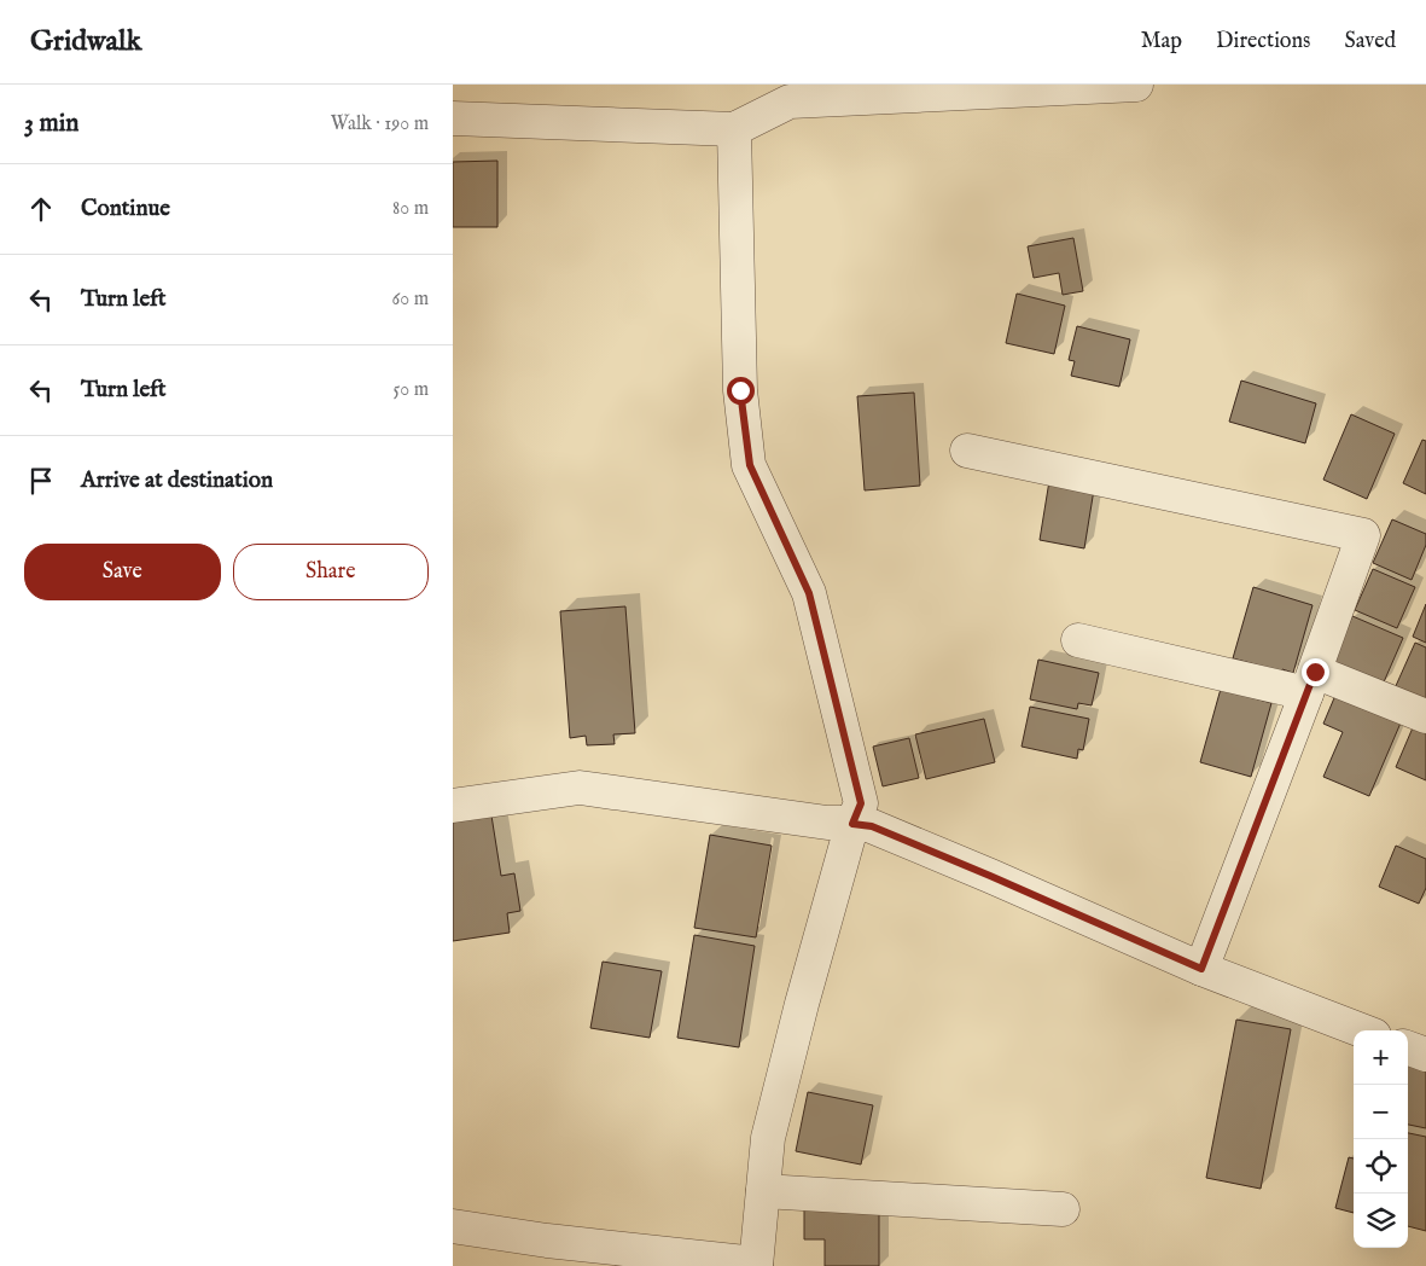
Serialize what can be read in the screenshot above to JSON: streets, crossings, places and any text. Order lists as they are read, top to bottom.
{
  "page": {
    "header": "Gridwalk",
    "nav": ["Map", "Directions", "Saved"],
    "heading": ["3 min", "Walk · 190 m"],
    "list": [
      ["Continue", "80 m"],
      ["Turn left", "60 m"],
      ["Turn left", "50 m"],
      "Arrive at destination"
    ],
    "buttons": ["Save", "Share"],
    "map_buttons": ["+", "−"]
  }
}
